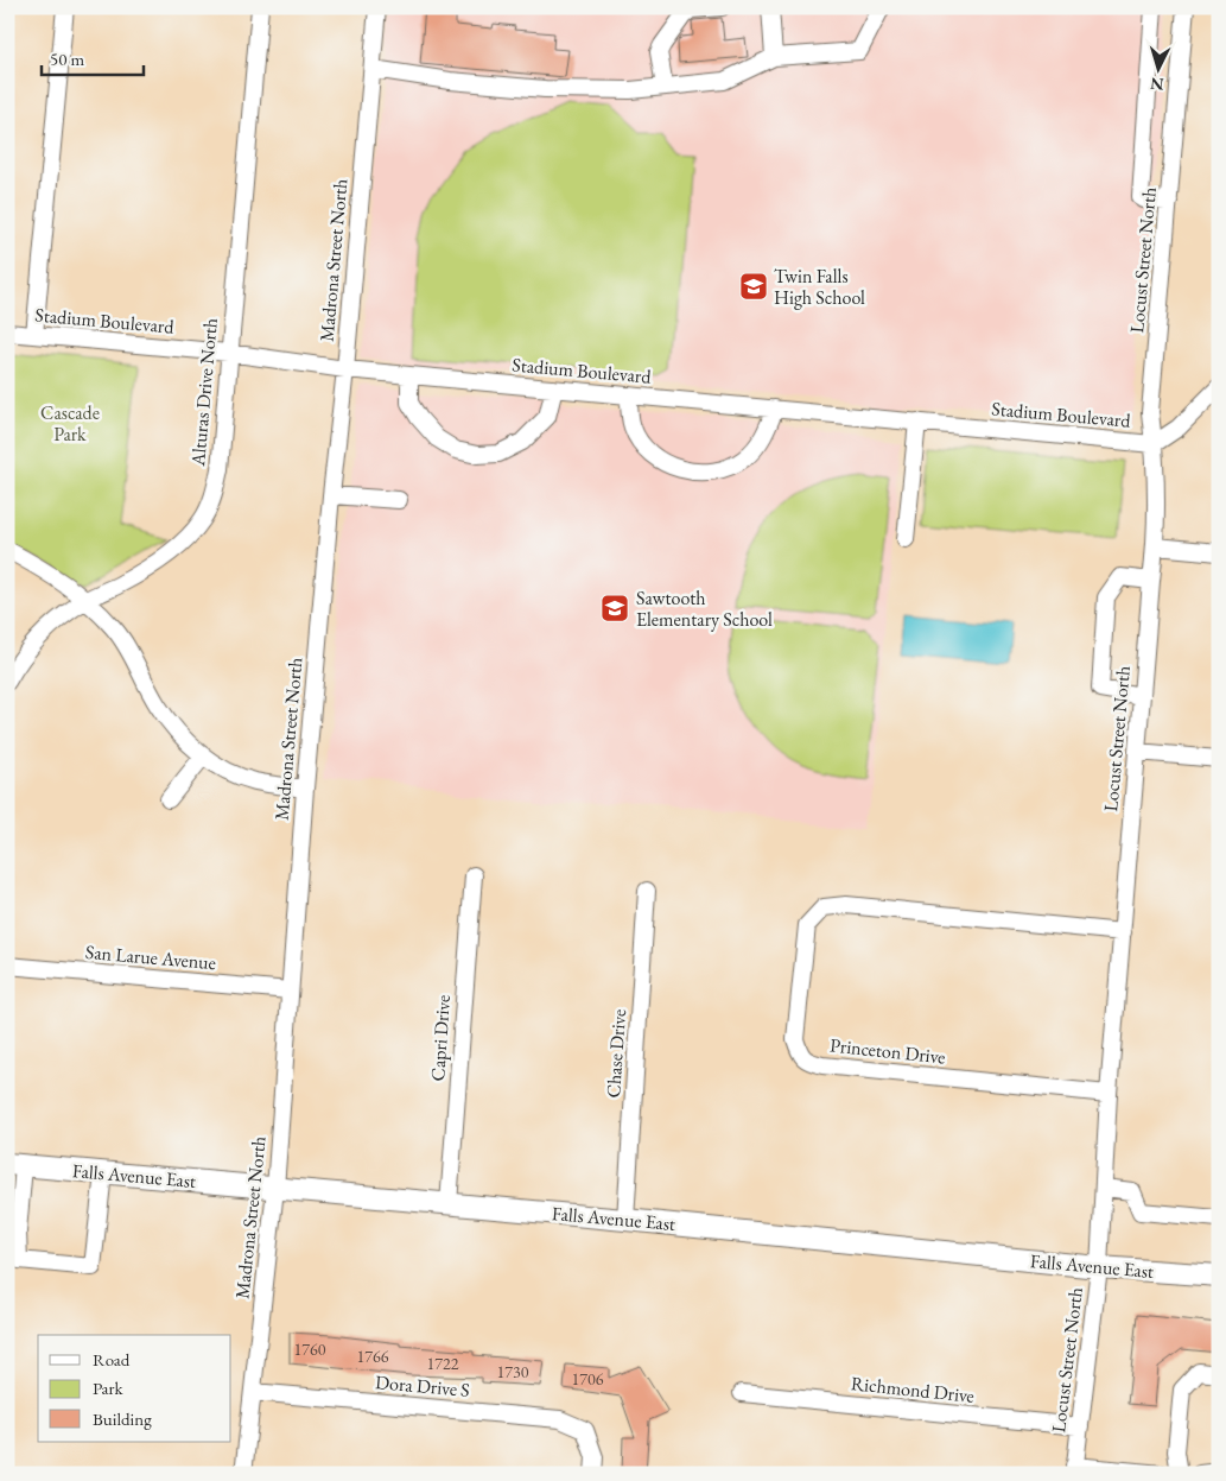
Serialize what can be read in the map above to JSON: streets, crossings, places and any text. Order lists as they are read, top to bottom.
{
  "streets": {
    "main road": ["Falls Avenue East"],
    "street": [
      "Madrona Street North",
      "Locust Street North",
      "Stadium Boulevard",
      "Alturas Drive North",
      "San Larue Avenue",
      "Capri Drive",
      "Princeton Drive",
      "Chase Drive",
      "Dora Drive S",
      "Richmond Drive"
    ]
  },
  "crossings": [
    ["Madrona Street North", "Stadium Boulevard"],
    ["Madrona Street North", "San Larue Avenue"],
    ["Madrona Street North", "Falls Avenue East"],
    ["Madrona Street North", "Dora Drive S"],
    ["Locust Street North", "Stadium Boulevard"],
    ["Locust Street North", "Princeton Drive"],
    ["Locust Street North", "Falls Avenue East"],
    ["Locust Street North", "Richmond Drive"],
    ["Stadium Boulevard", "Alturas Drive North"],
    ["Capri Drive", "Falls Avenue East"],
    ["Chase Drive", "Falls Avenue East"]
  ],
  "parks": ["Cascade Park"],
  "places": {
    "school or university": ["Twin Falls High School", "Sawtooth Elementary School"]
  },
  "house_numbers": [
    "1760",
    "1766",
    "1722",
    "1730",
    "1706"
  ],
  "legend": ["Road", "Park", "Building"],
  "scale_bar": "50 m",
  "north": "bottom"
}
